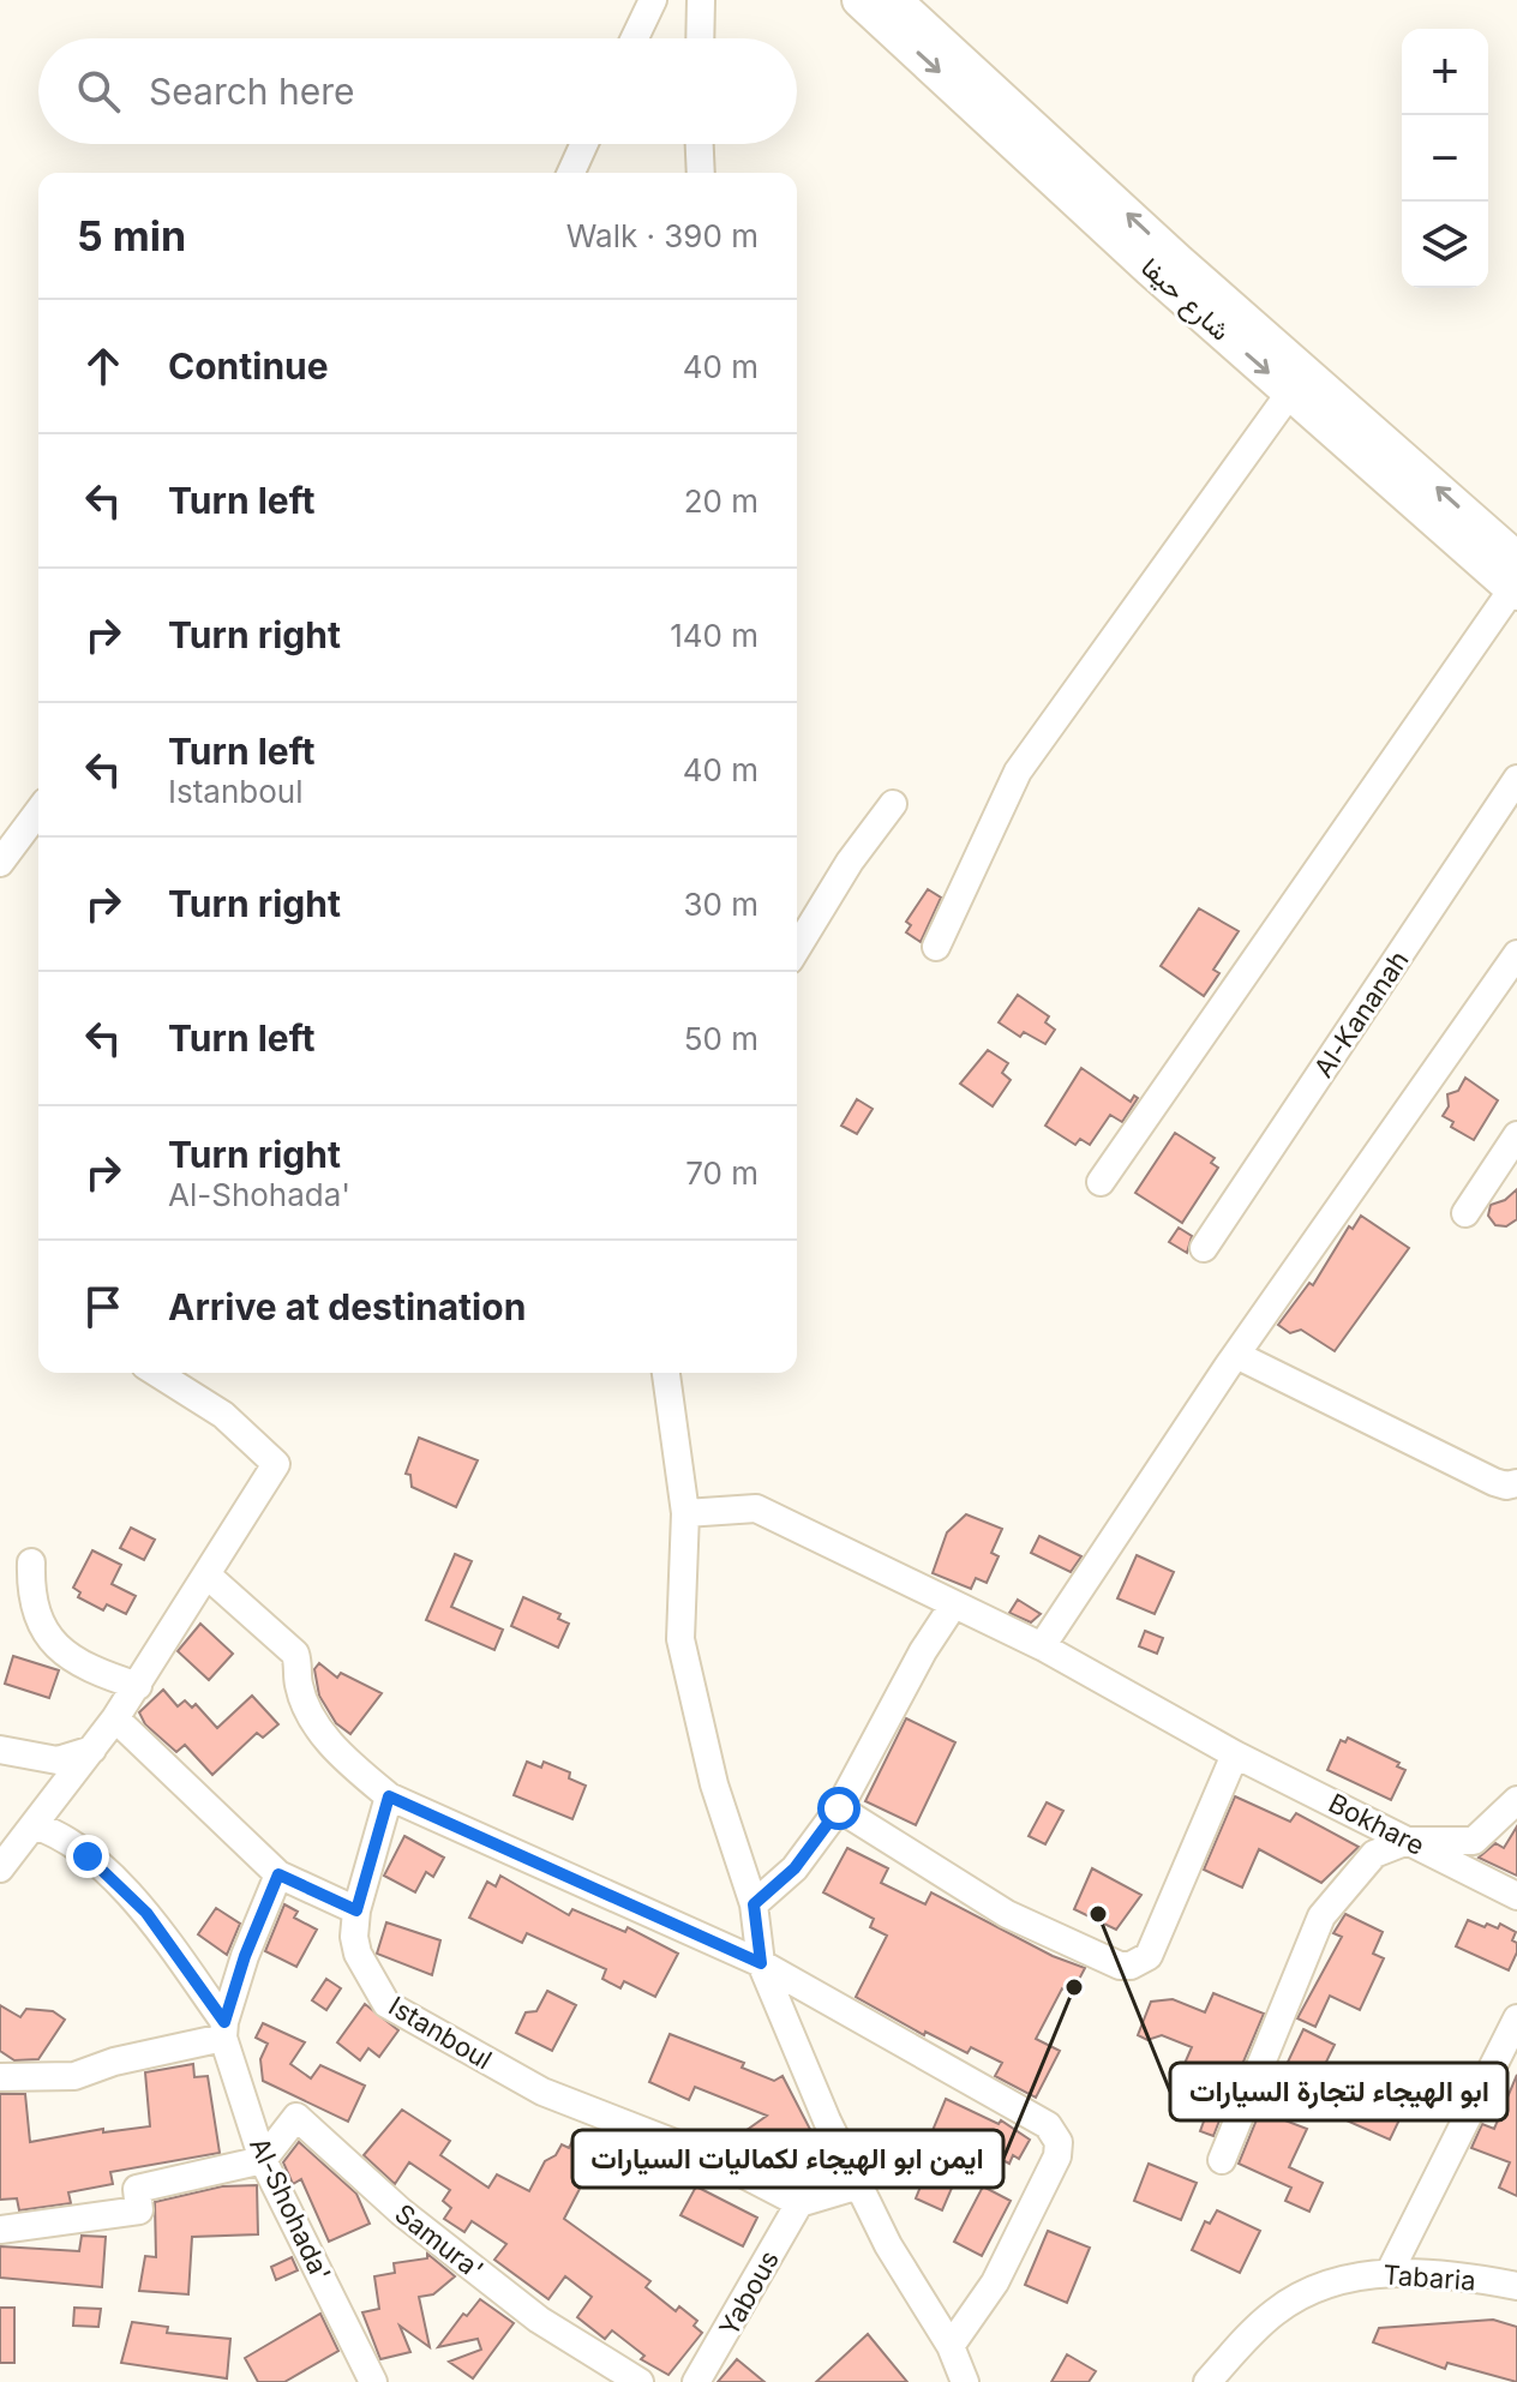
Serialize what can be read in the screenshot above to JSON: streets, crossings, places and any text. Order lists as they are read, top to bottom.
{
  "streets": {
    "main road": ["شارع حيفا"],
    "street": [
      "Al-Kananah",
      "Bokhare",
      "Istanboul",
      "Al-Shohada'",
      "Samura'",
      "Tabaria",
      "Yabous"
    ]
  },
  "crossings": [
    ["Istanboul", "Yabous"],
    ["Al-Shohada'", "Samura'"]
  ],
  "places": ["ابو الهيجاء لتجارة السيارات", "ايمن ابو الهيجاء لكماليات السيارات"],
  "page": {
    "map_buttons": ["+", "−"],
    "search": "Search here",
    "heading": ["5 min", "Walk · 390 m"],
    "list": [
      ["Continue", "40 m"],
      ["Turn left", "20 m"],
      ["Turn right", "140 m"],
      ["Turn left", "Istanboul", "40 m"],
      ["Turn right", "30 m"],
      ["Turn left", "50 m"],
      ["Turn right", "Al-Shohada'", "70 m"],
      "Arrive at destination"
    ]
  }
}
